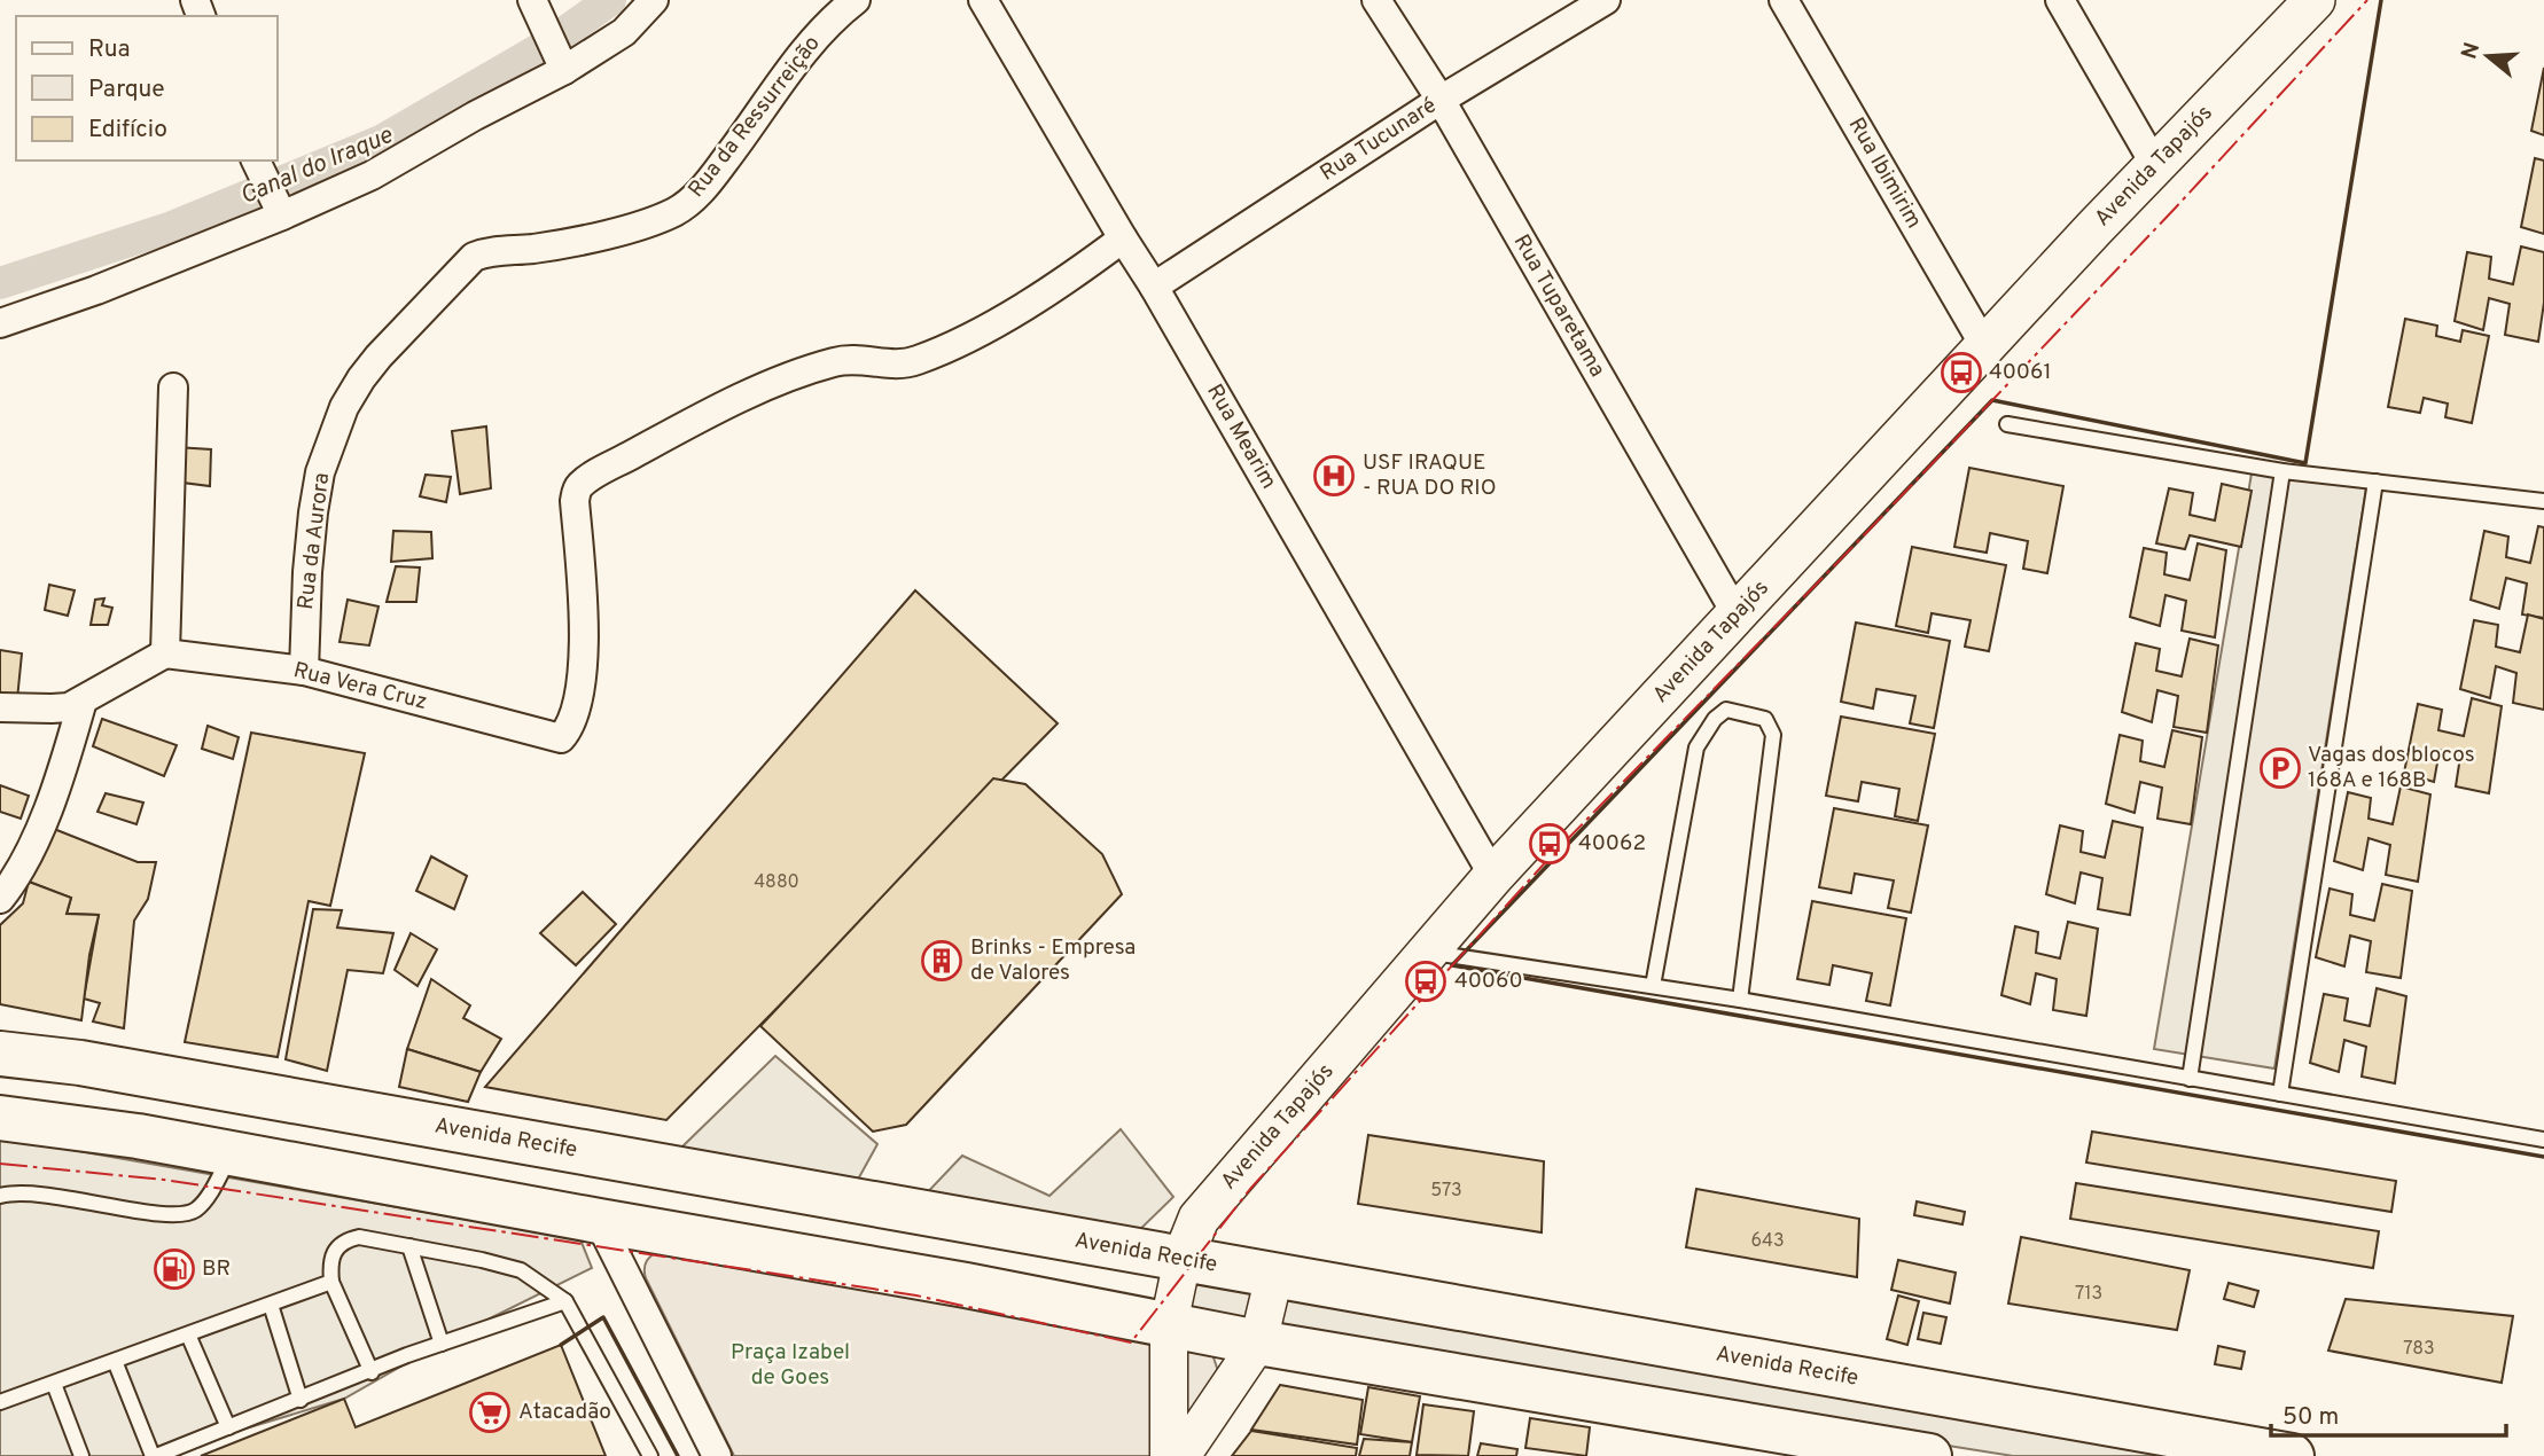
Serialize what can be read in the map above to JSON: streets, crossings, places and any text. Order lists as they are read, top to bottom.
{
  "streets": {
    "main road": ["Avenida Tapajós", "Avenida Recife"],
    "street": [
      "Rua da Ressurreição",
      "Rua Tucunaré",
      "Rua Ibimirim",
      "Rua Tuparetama",
      "Rua Mearim",
      "Rua da Aurora",
      "Rua Vera Cruz"
    ]
  },
  "crossings": [
    ["Rua da Ressurreição", "Rua da Aurora"],
    ["Rua Tucunaré", "Rua Tuparetama"],
    ["Rua Tucunaré", "Rua Mearim"],
    ["Avenida Tapajós", "Rua Ibimirim"],
    ["Avenida Tapajós", "Rua Tuparetama"],
    ["Avenida Tapajós", "Rua Mearim"],
    ["Avenida Tapajós", "Avenida Recife"],
    ["Rua Mearim", "Rua Vera Cruz"],
    ["Rua da Aurora", "Rua Vera Cruz"]
  ],
  "water": ["Canal do Iraque"],
  "parks": ["Praça Izabel de Goes"],
  "places": {
    "bus stop": ["40061", "40062", "40060"],
    "hospital": ["USF IRAQUE - RUA DO RIO"],
    "parking": ["Vagas dos blocos 168A e 168B"],
    "building": ["Brinks - Empresa de Valores"],
    "fuel station": ["BR"],
    "supermarket": ["Atacadão"]
  },
  "house_numbers": [
    "4880",
    "573",
    "643",
    "713",
    "783"
  ],
  "legend": ["Rua", "Parque", "Edifício"],
  "scale_bar": "50 m",
  "north": "left"
}
